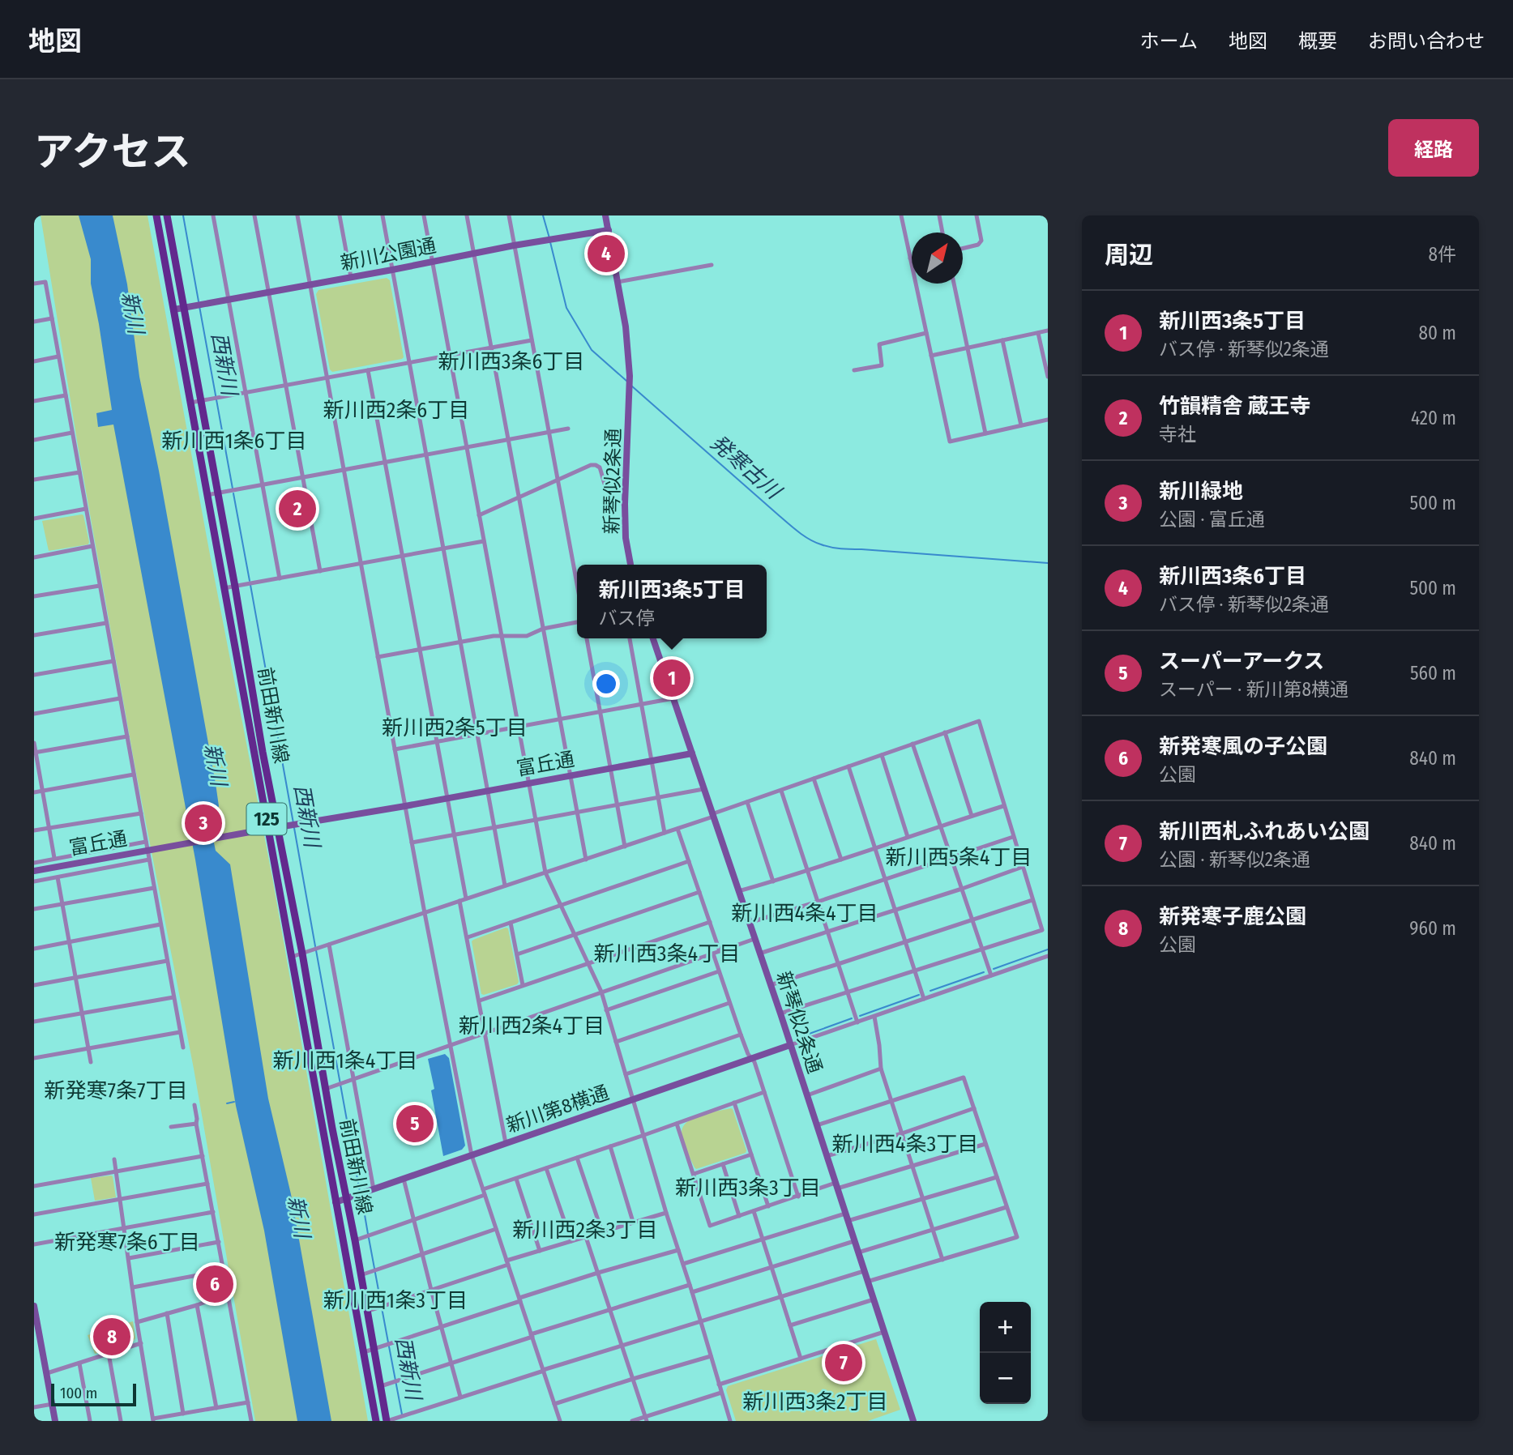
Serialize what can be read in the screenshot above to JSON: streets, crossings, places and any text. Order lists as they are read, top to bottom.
{
  "streets": {
    "main road": ["前田新川線", "125"],
    "street": [
      "新川公園通",
      "新琴似2条通",
      "富丘通",
      "新川第8横通"
    ]
  },
  "crossings": [
    ["新川公園通", "前田新川線"],
    ["新琴似2条通", "富丘通"],
    ["新琴似2条通", "新川第8横通"],
    ["前田新川線", "富丘通"],
    ["前田新川線", "新川第8横通"]
  ],
  "districts": [
    "新川西3条6丁目",
    "新川西2条6丁目",
    "新川西1条6丁目",
    "新川西2条5丁目",
    "新川西5条4丁目",
    "新川西4条4丁目",
    "新川西3条4丁目",
    "新川西2条4丁目",
    "新川西1条4丁目",
    "新発寒7条7丁目",
    "新川西4条3丁目",
    "新川西3条3丁目",
    "新川西2条3丁目",
    "新発寒7条6丁目",
    "新川西1条3丁目",
    "新川西3条2丁目"
  ],
  "water": ["新川", "西新川", "発寒古川"],
  "scale_bar": "100 m",
  "north": "top right",
  "page": {
    "header": "地図",
    "nav": [
      "ホーム",
      "地図",
      "概要",
      "お問い合わせ"
    ],
    "title": "アクセス",
    "buttons": "経路",
    "heading": ["周辺", "8件"],
    "pins": [
      "4",
      "2",
      "1",
      "3",
      "5",
      "6",
      "8",
      "7"
    ],
    "list": [
      {
        "mark": "1",
        "name": "新川西3条5丁目",
        "note": "バス停 · 新琴似2条通",
        "value": "80 m"
      },
      {
        "mark": "2",
        "name": "竹韻精舎 蔵王寺",
        "note": "寺社",
        "value": "420 m"
      },
      {
        "mark": "3",
        "name": "新川緑地",
        "note": "公園 · 富丘通",
        "value": "500 m"
      },
      {
        "mark": "4",
        "name": "新川西3条6丁目",
        "note": "バス停 · 新琴似2条通",
        "value": "500 m"
      },
      {
        "mark": "5",
        "name": "スーパーアークス",
        "note": "スーパー · 新川第8横通",
        "value": "560 m"
      },
      {
        "mark": "6",
        "name": "新発寒風の子公園",
        "note": "公園",
        "value": "840 m"
      },
      {
        "mark": "7",
        "name": "新川西札ふれあい公園",
        "note": "公園 · 新琴似2条通",
        "value": "840 m"
      },
      {
        "mark": "8",
        "name": "新発寒子鹿公園",
        "note": "公園",
        "value": "960 m"
      }
    ],
    "popup": ["新川西3条5丁目", "バス停"],
    "map_buttons": ["+", "−"],
    "scale": "100 m"
  }
}
